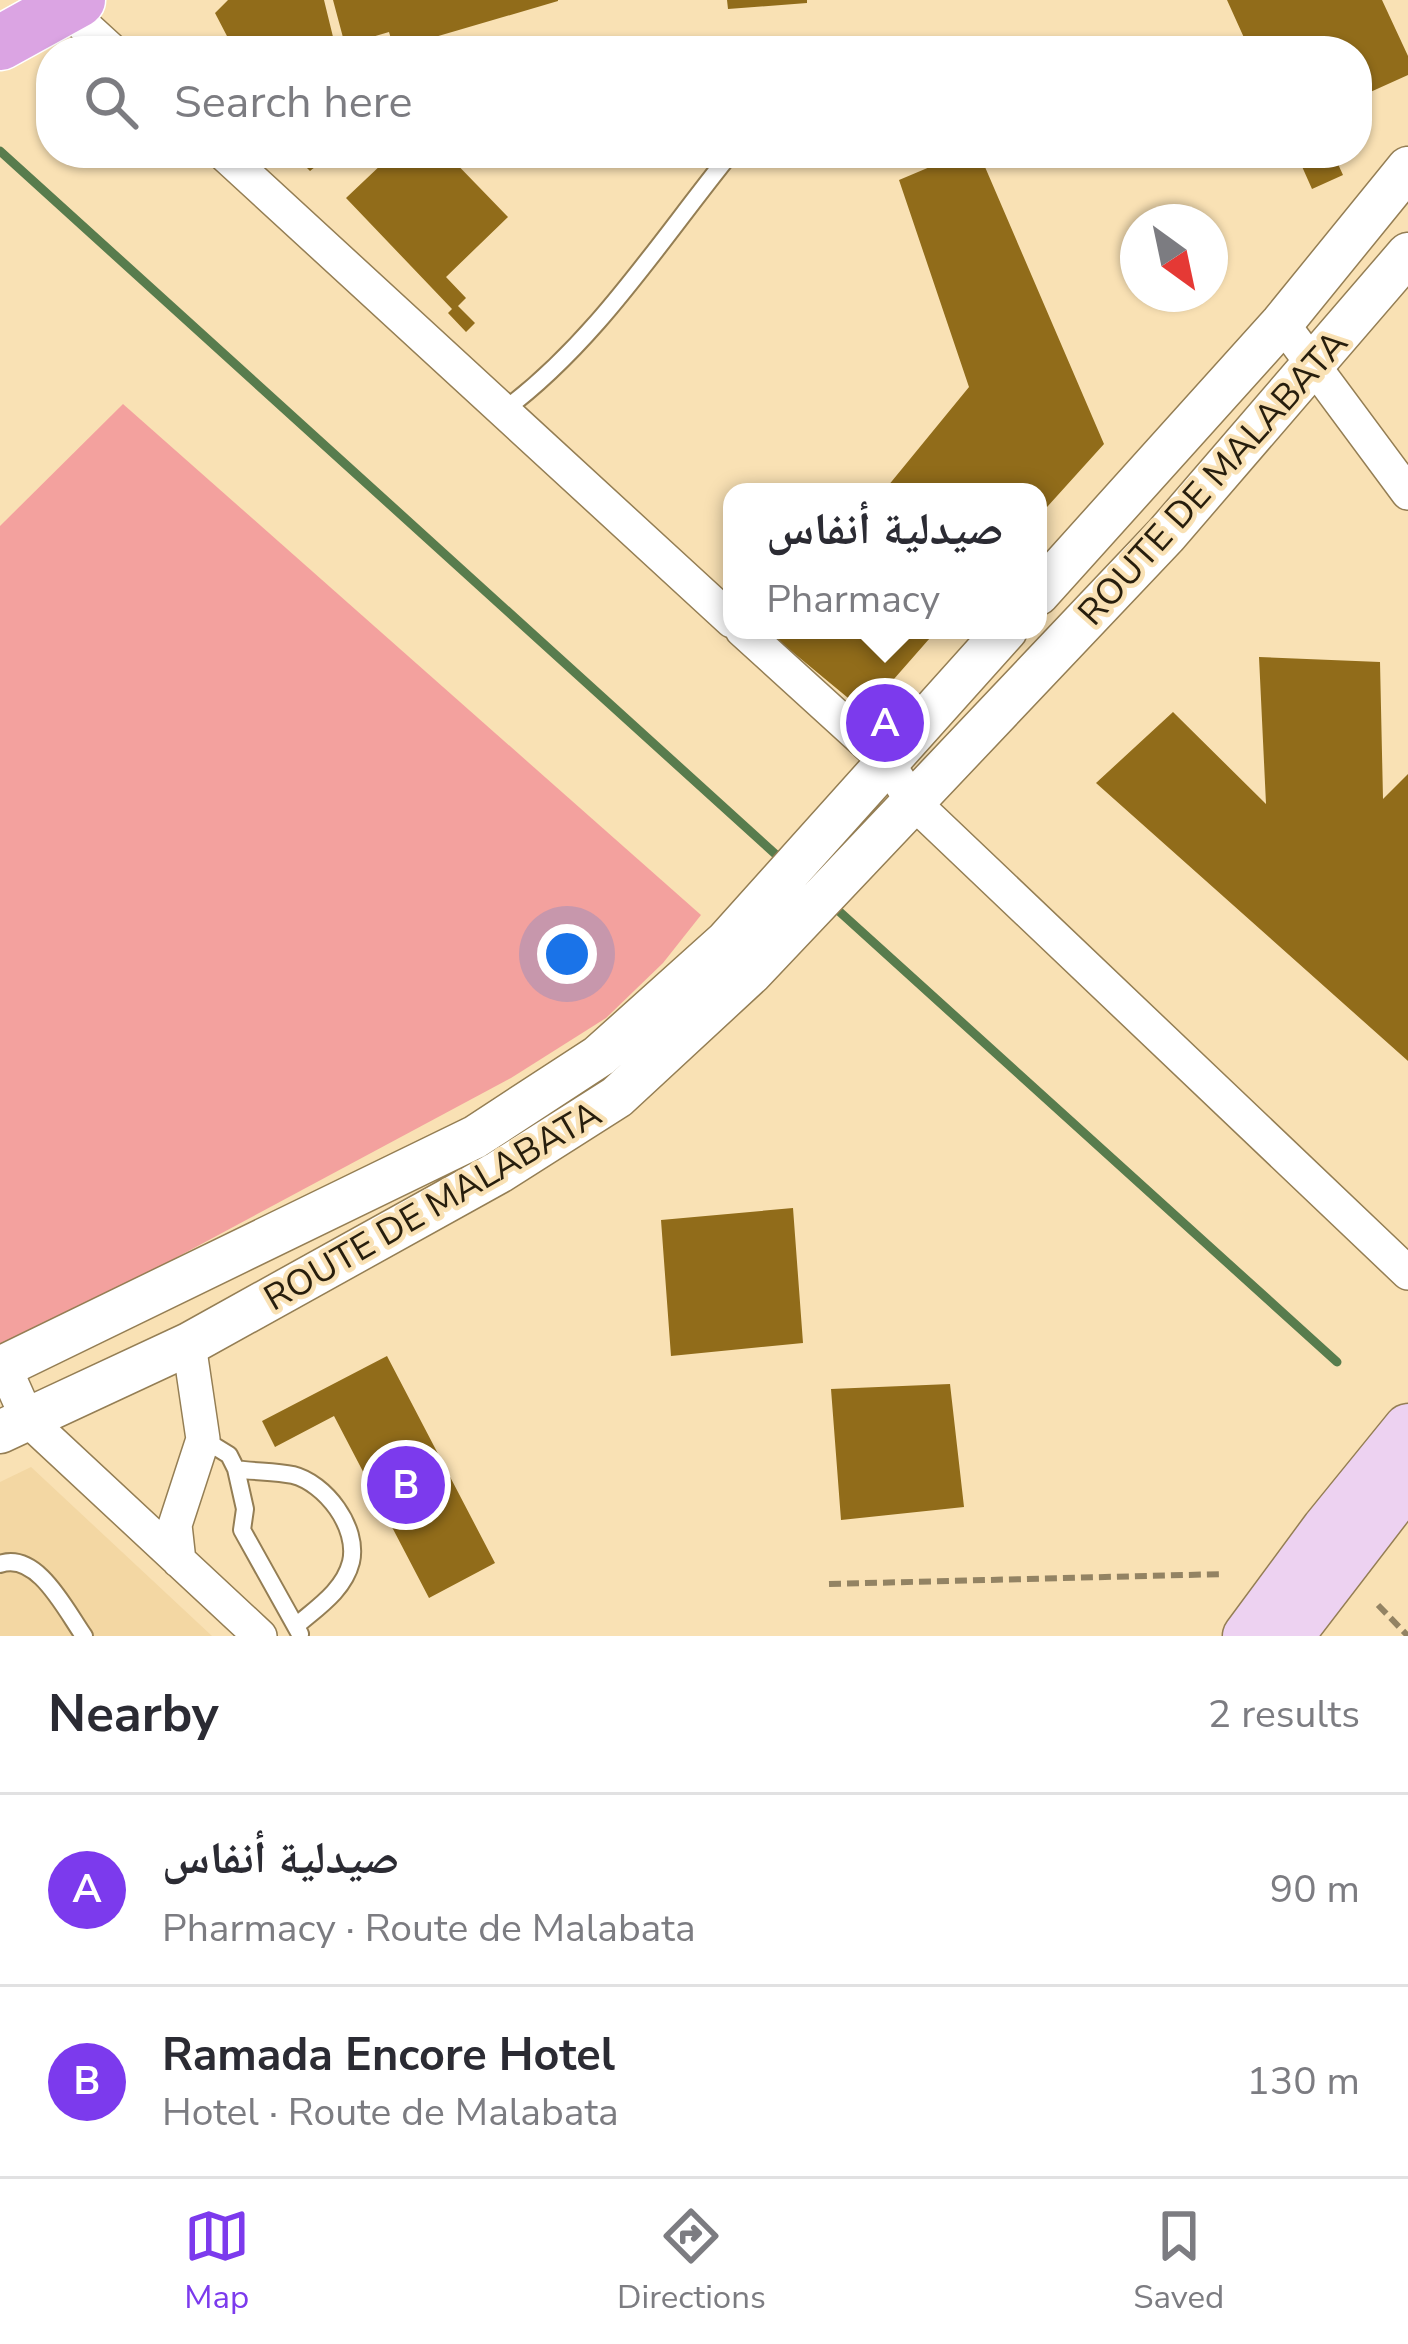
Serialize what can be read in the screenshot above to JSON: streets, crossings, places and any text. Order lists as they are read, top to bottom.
{
  "streets": {
    "street": ["ROUTE DE MALABATA"]
  },
  "north": "bottom right",
  "page": {
    "search": "Search here",
    "popup": ["صيدلية أنفاس", "Pharmacy"],
    "pins": ["A", "B"],
    "heading": ["Nearby", "2 results"],
    "list": [
      {
        "mark": "A",
        "name": "صيدلية أنفاس",
        "note": "Pharmacy · Route de Malabata",
        "value": "90 m"
      },
      {
        "mark": "B",
        "name": "Ramada Encore Hotel",
        "note": "Hotel · Route de Malabata",
        "value": "130 m"
      }
    ],
    "nav": ["Map", "Directions", "Saved"]
  }
}
